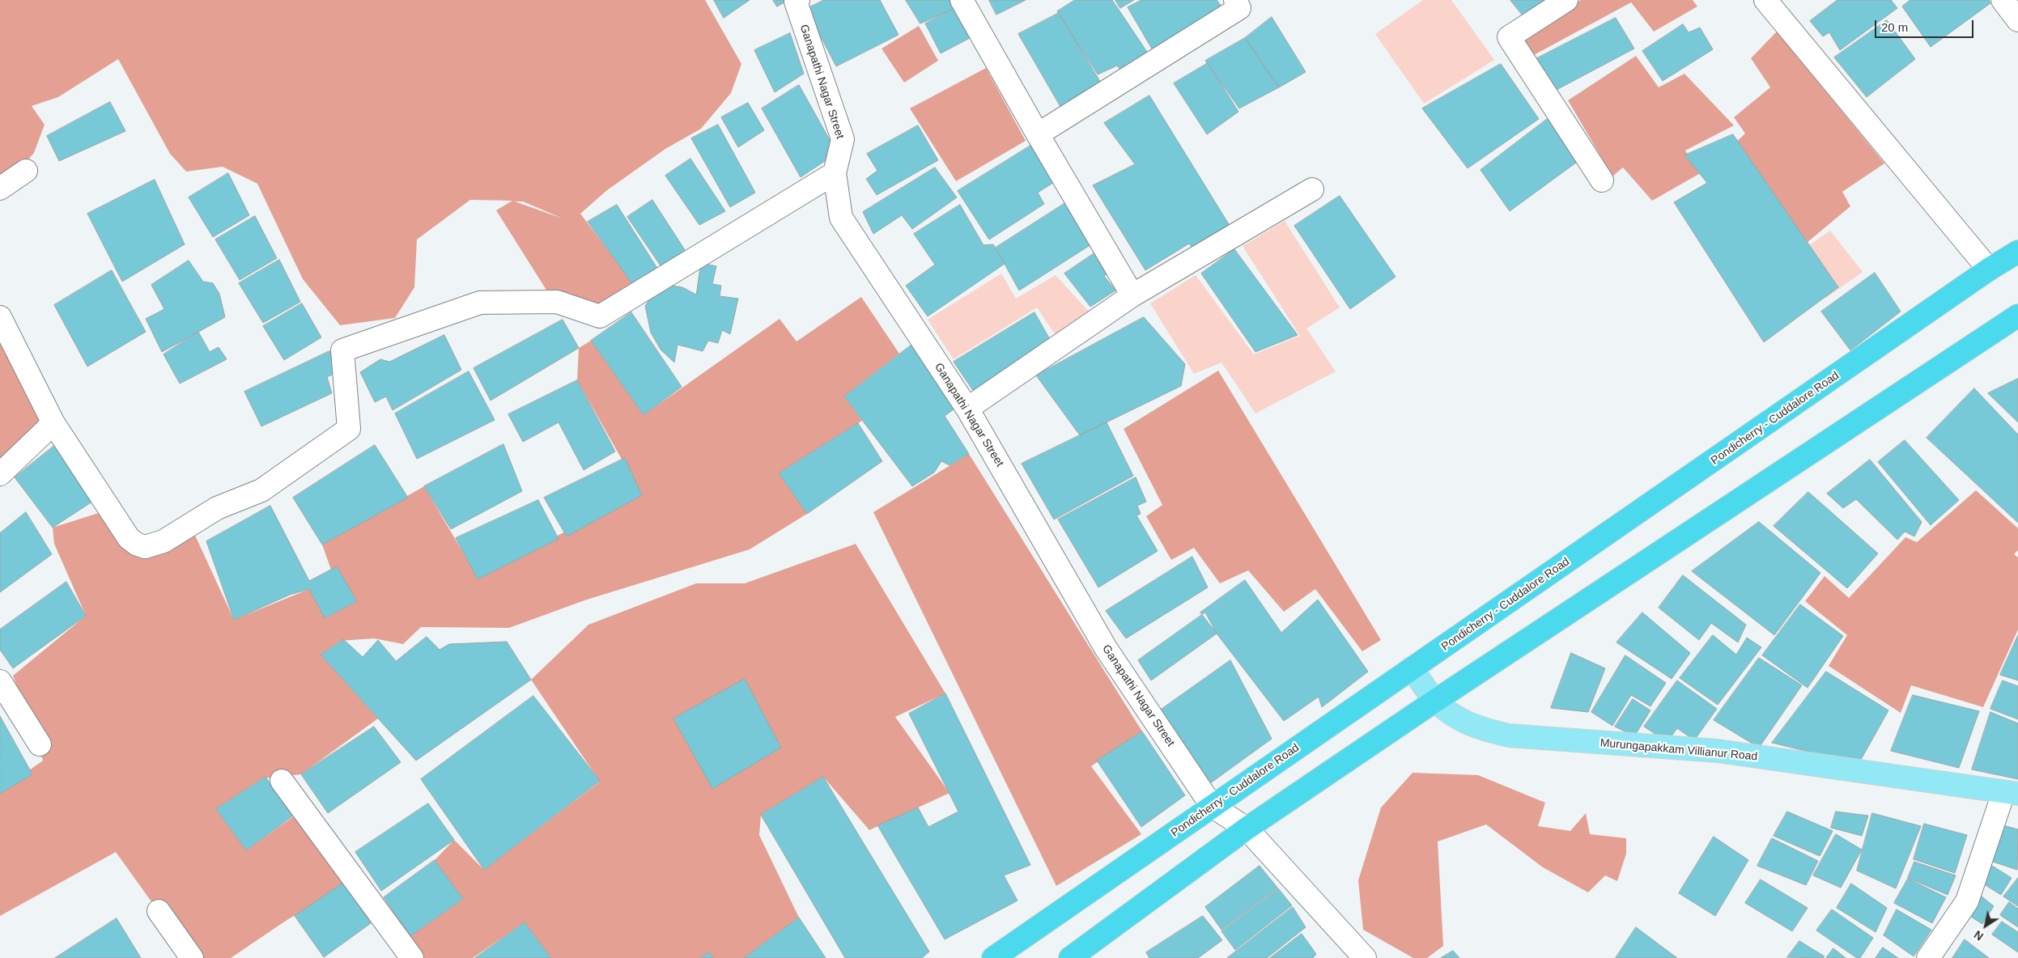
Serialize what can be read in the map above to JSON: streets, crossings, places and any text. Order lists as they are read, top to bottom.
{
  "streets": {
    "highway": ["Pondicherry - Cuddalore Road"],
    "main road": ["Murungapakkam Villianur Road"],
    "street": ["Ganapathi Nagar Street"]
  },
  "crossings": [
    ["Ganapathi Nagar Street", "Pondicherry - Cuddalore Road"],
    ["Pondicherry - Cuddalore Road", "Murungapakkam Villianur Road"]
  ],
  "scale_bar": "20 m",
  "north": "bottom left"
}
